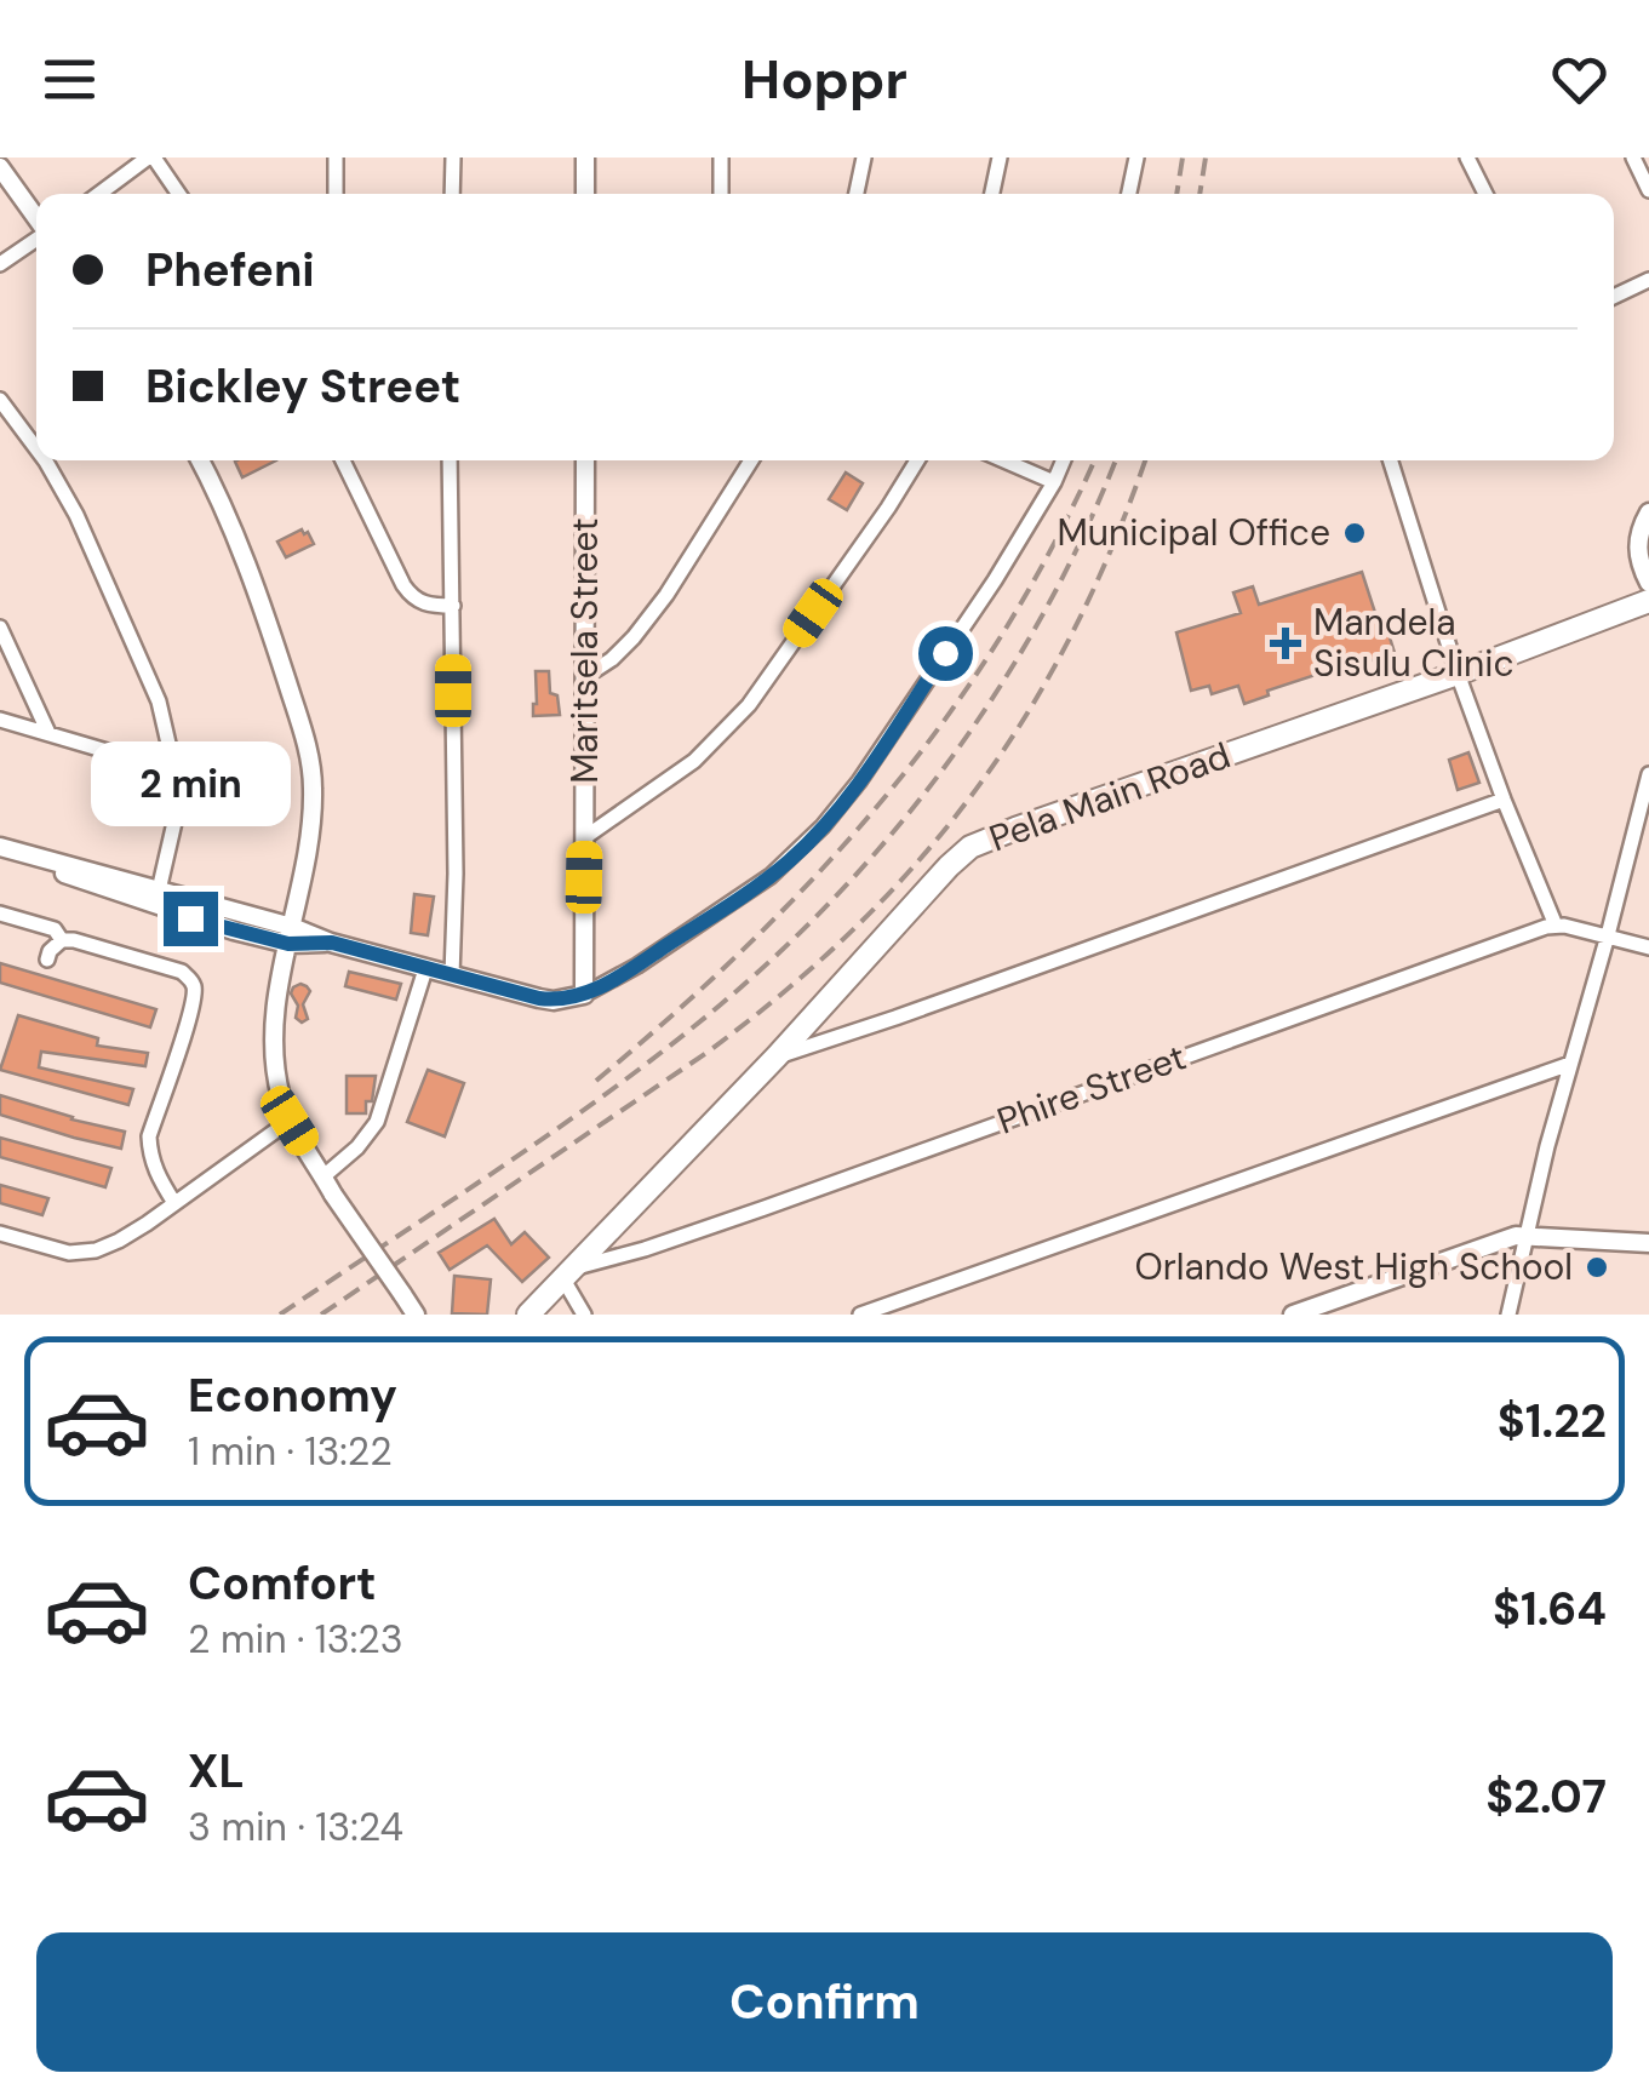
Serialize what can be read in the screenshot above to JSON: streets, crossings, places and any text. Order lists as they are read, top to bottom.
{
  "streets": {
    "main road": ["Pela Main Road"],
    "street": ["Maritsela Street", "Phire Street"]
  },
  "crossings": [
    ["Pela Main Road", "Phire Street"]
  ],
  "places": {
    "other": ["Municipal Office", "Orlando West High School"],
    "health": ["Mandela Sisulu Clinic"]
  },
  "page": {
    "header": "Hoppr",
    "banner": ["Phefeni", "Bickley Street"],
    "bubble": "2 min",
    "list": [
      {
        "name": "Economy",
        "note": "1 min · 13:22",
        "value": "$1.22"
      },
      {
        "name": "Comfort",
        "note": "2 min · 13:23",
        "value": "$1.64"
      },
      {
        "name": "XL",
        "note": "3 min · 13:24",
        "value": "$2.07"
      }
    ],
    "buttons": "Confirm"
  }
}
